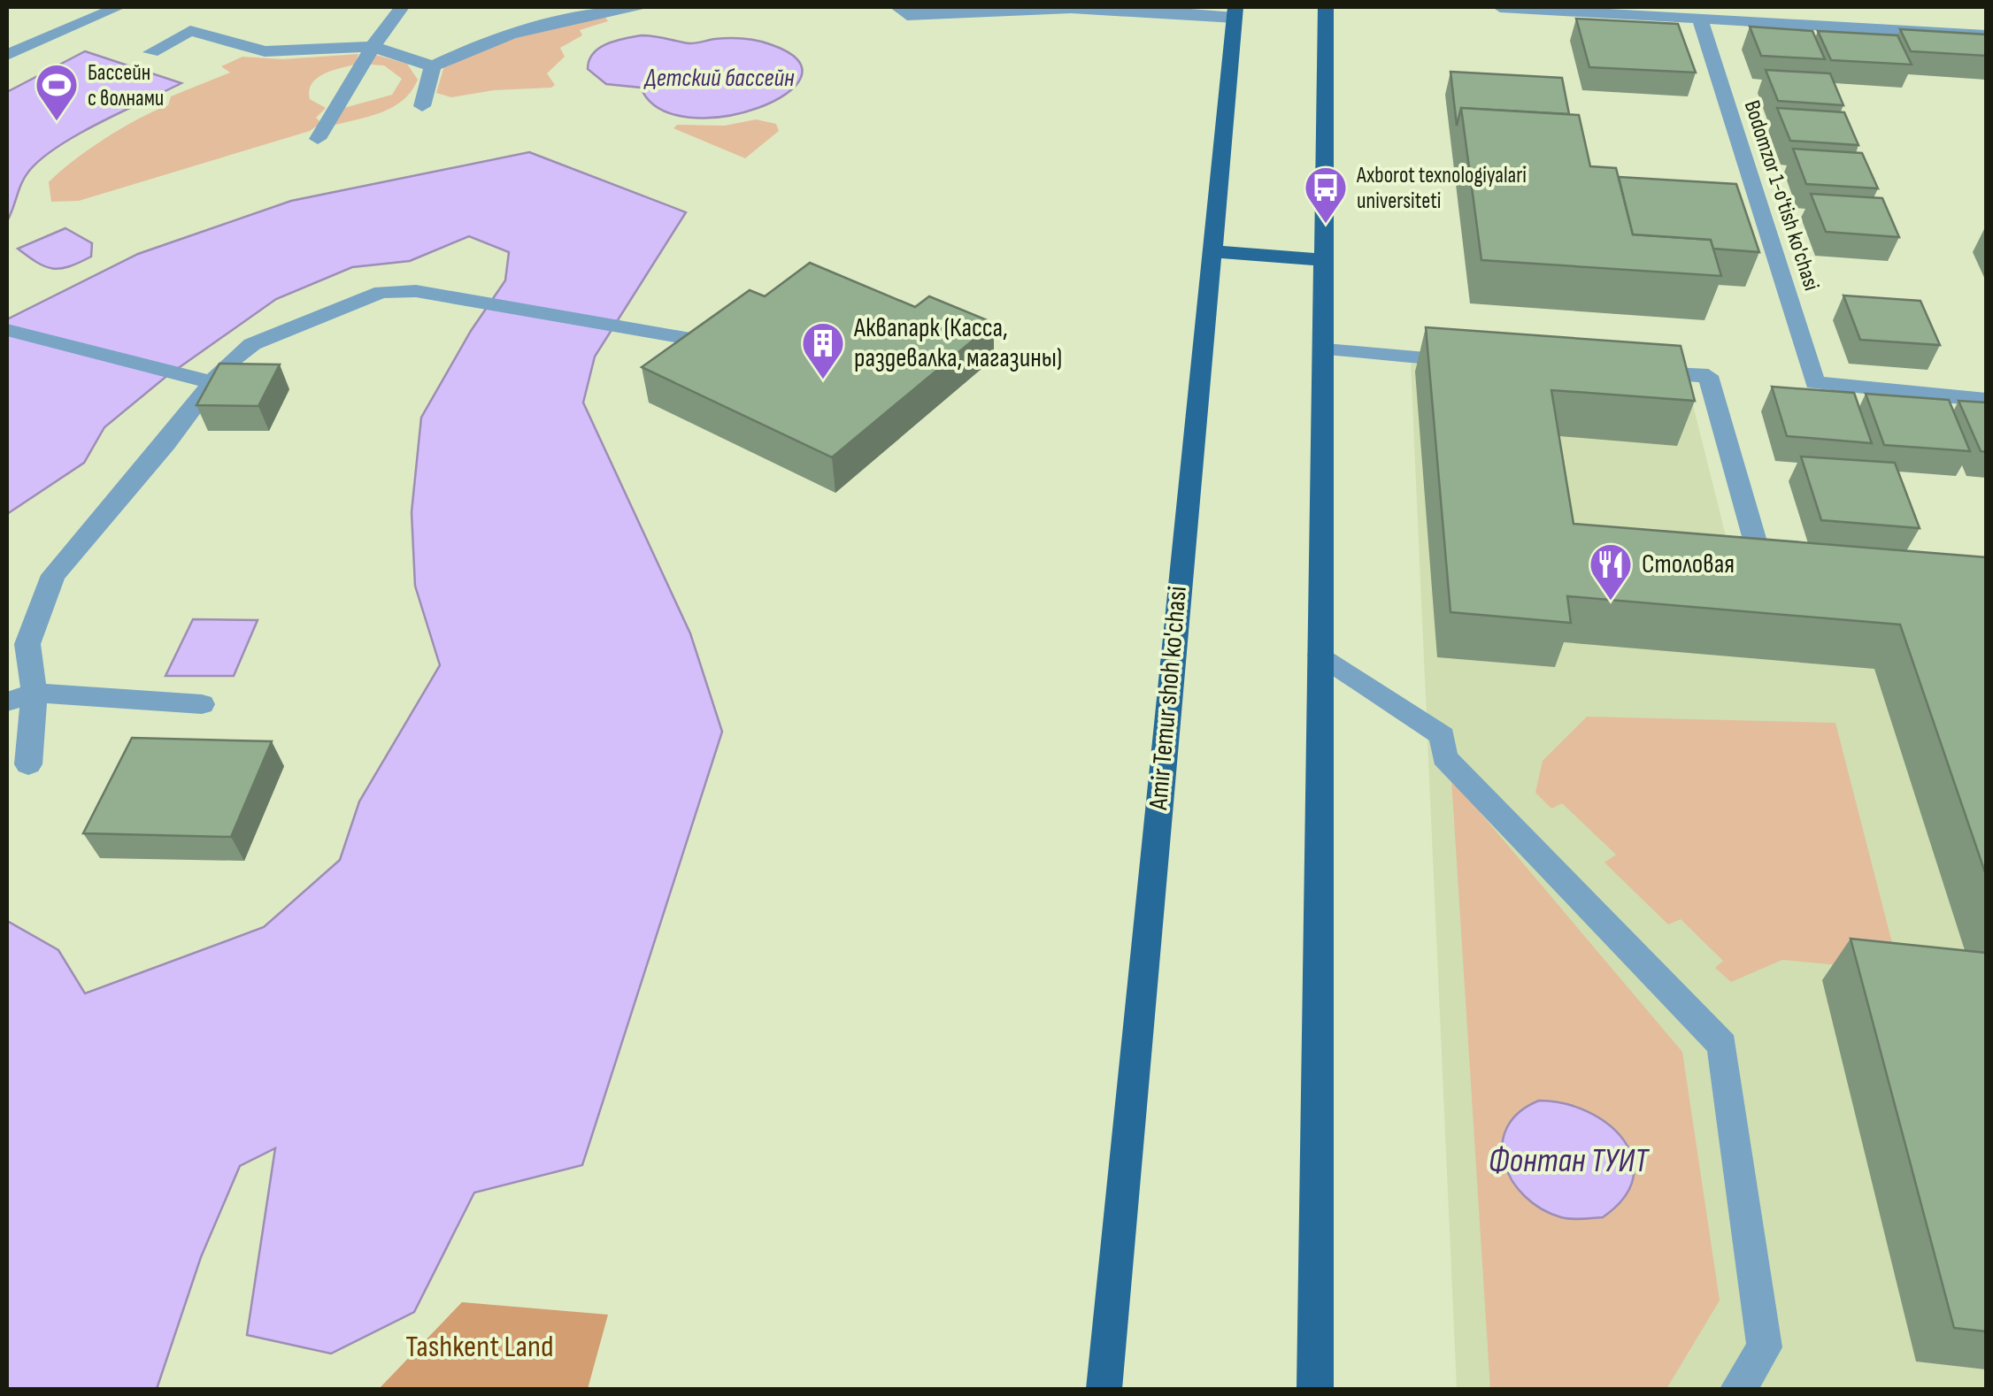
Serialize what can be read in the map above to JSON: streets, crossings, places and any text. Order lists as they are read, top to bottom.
{
  "streets": {
    "main road": ["Amir Temur shoh ko'chasi"],
    "street": ["Bodomzor 1-o'tish ko'chasi"]
  },
  "water": ["Детский бассейн", "Фонтан ТУИТ"],
  "parks": ["Tashkent Land"],
  "places": {
    "sports": ["Бассейн с волнами"],
    "bus stop": ["Axborot texnologiyalari universiteti"],
    "building": ["Аквапарк (Касса, раздевалка, магазины)"],
    "restaurant": ["Столовая"]
  }
}
